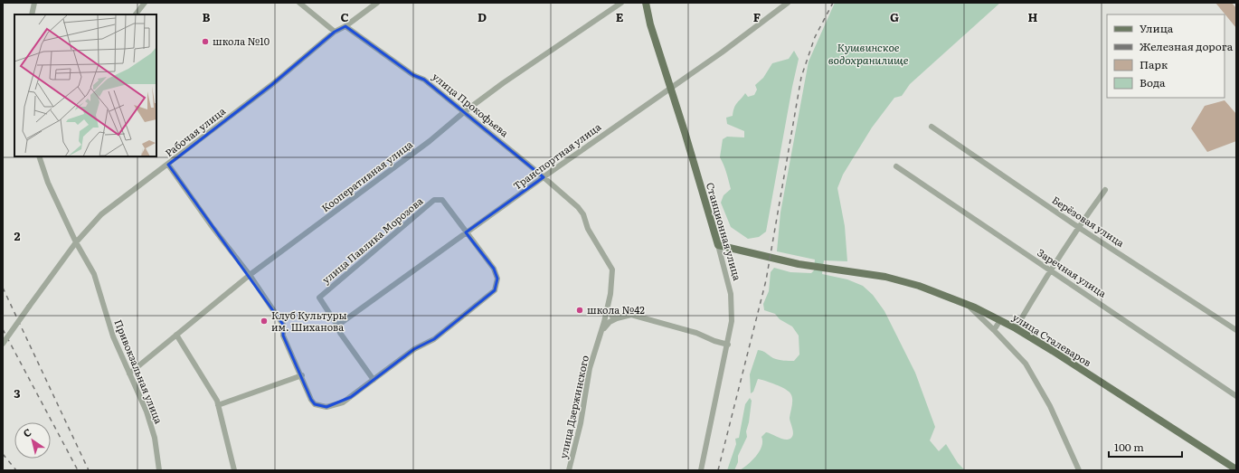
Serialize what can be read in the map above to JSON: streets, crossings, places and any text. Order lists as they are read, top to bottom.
{
  "streets": {
    "main road": ["Станционная улица", "улица Сталеваров"],
    "street": [
      "улица Прокофьева",
      "Рабочая улица",
      "Транспортная улица",
      "Кооперативная улица",
      "Берёзовая улица",
      "улица Павлика Морозова",
      "Заречная улица",
      "Привокзальная улица",
      "улица Дзержинского"
    ]
  },
  "crossings": [
    ["улица Прокофьева", "Рабочая улица"],
    ["улица Прокофьева", "Транспортная улица"],
    ["улица Прокофьева", "Кооперативная улица"],
    ["улица Прокофьева", "улица Дзержинского"],
    ["Рабочая улица", "Привокзальная улица"],
    ["Транспортная улица", "Станционная улица"],
    ["Транспортная улица", "улица Павлика Морозова"],
    ["Кооперативная улица", "Привокзальная улица"],
    ["Станционная улица", "улица Сталеваров"]
  ],
  "water": ["Кушвинское водохранилище"],
  "places": ["школа №10", "школа №42", "Клуб Культуры им. Шиханова"],
  "legend": [
    "Улица",
    "Железная дорога",
    "Парк",
    "Вода"
  ],
  "scale_bar": "100 m",
  "north": "top left",
  "grid": {
    "columns": [
      "B",
      "C",
      "D",
      "E",
      "F",
      "G",
      "H"
    ],
    "rows": ["2", "3"]
  }
}
